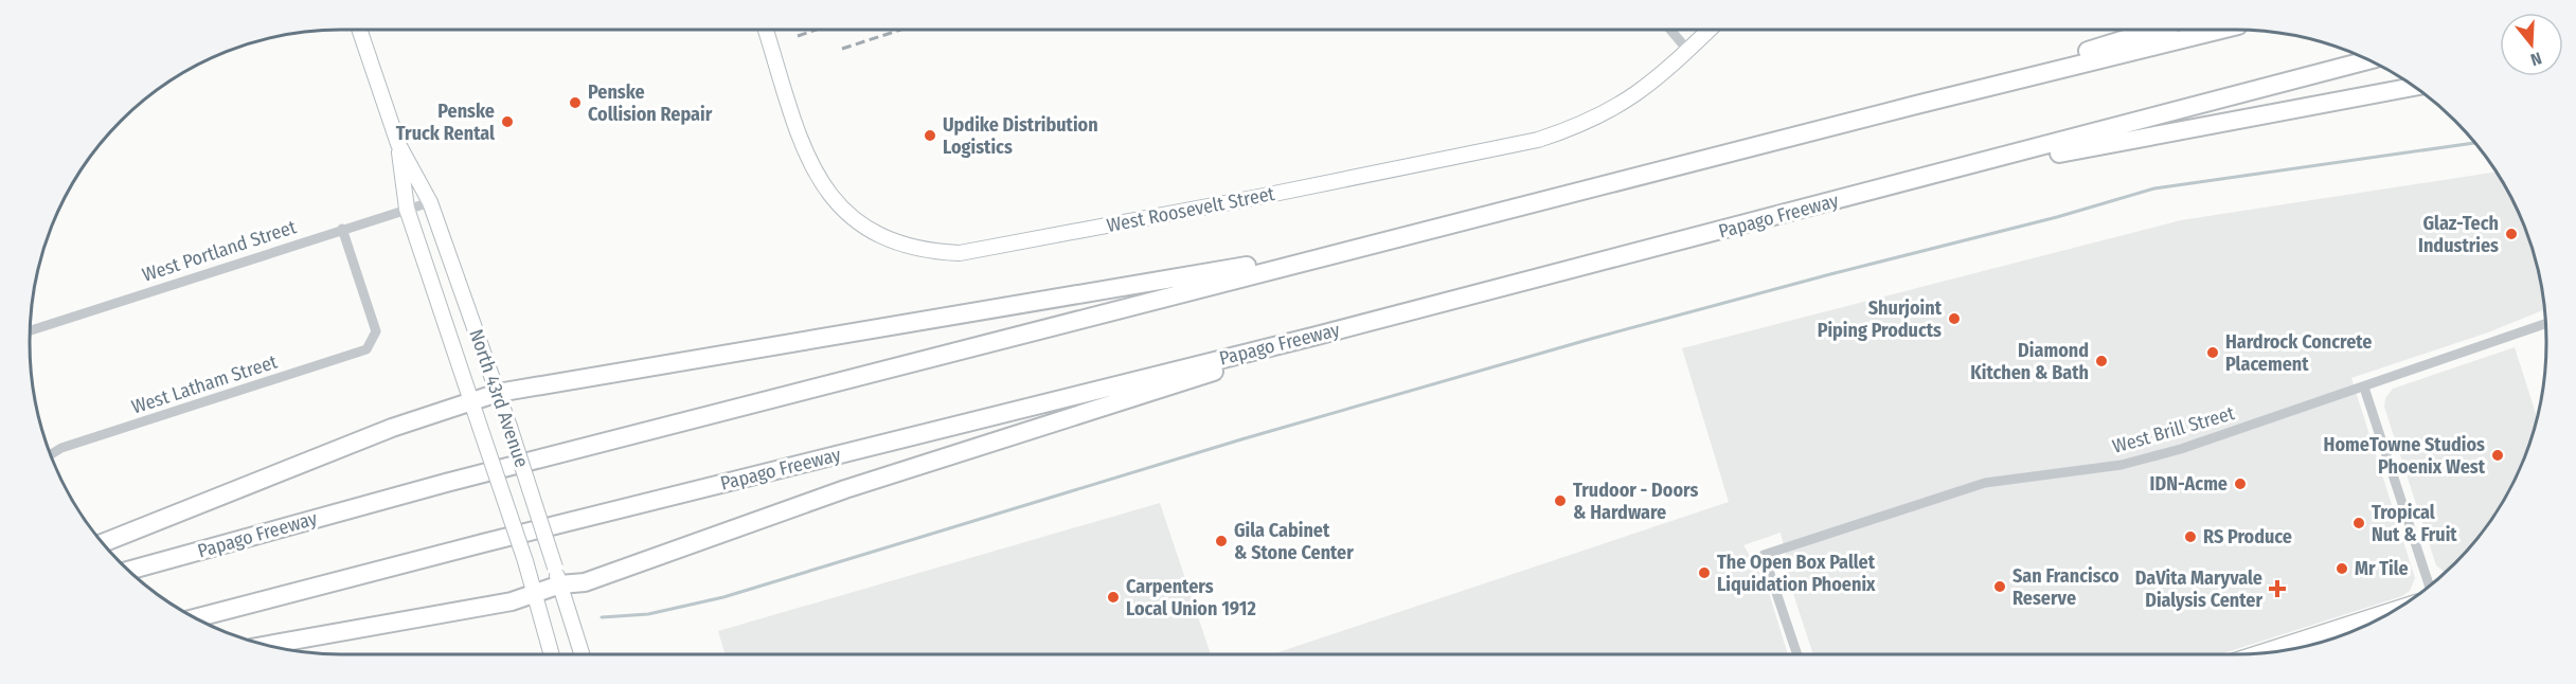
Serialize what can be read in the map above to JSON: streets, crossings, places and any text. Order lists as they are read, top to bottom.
{
  "streets": {
    "highway": ["Papago Freeway"],
    "main road": ["West Roosevelt Street", "North 43rd Avenue"],
    "street": ["West Portland Street", "West Latham Street", "West Brill Street"]
  },
  "crossings": [
    ["West Portland Street", "West Latham Street"],
    ["West Portland Street", "North 43rd Avenue"]
  ],
  "places": {
    "other": [
      "Penske Collision Repair",
      "Penske Truck Rental",
      "Updike Distribution Logistics",
      "Glaz-Tech Industries",
      "Shurjoint Piping Products",
      "Hardrock Concrete Placement",
      "Diamond Kitchen & Bath",
      "HomeTowne Studios Phoenix West",
      "IDN-Acme",
      "Trudoor - Doors & Hardware",
      "Tropical Nut & Fruit",
      "RS Produce",
      "Gila Cabinet & Stone Center",
      "Mr Tile",
      "The Open Box Pallet Liquidation Phoenix",
      "San Francisco Reserve",
      "Carpenters Local Union 1912"
    ],
    "health": ["DaVita Maryvale Dialysis Center"]
  },
  "north": "bottom"
}
